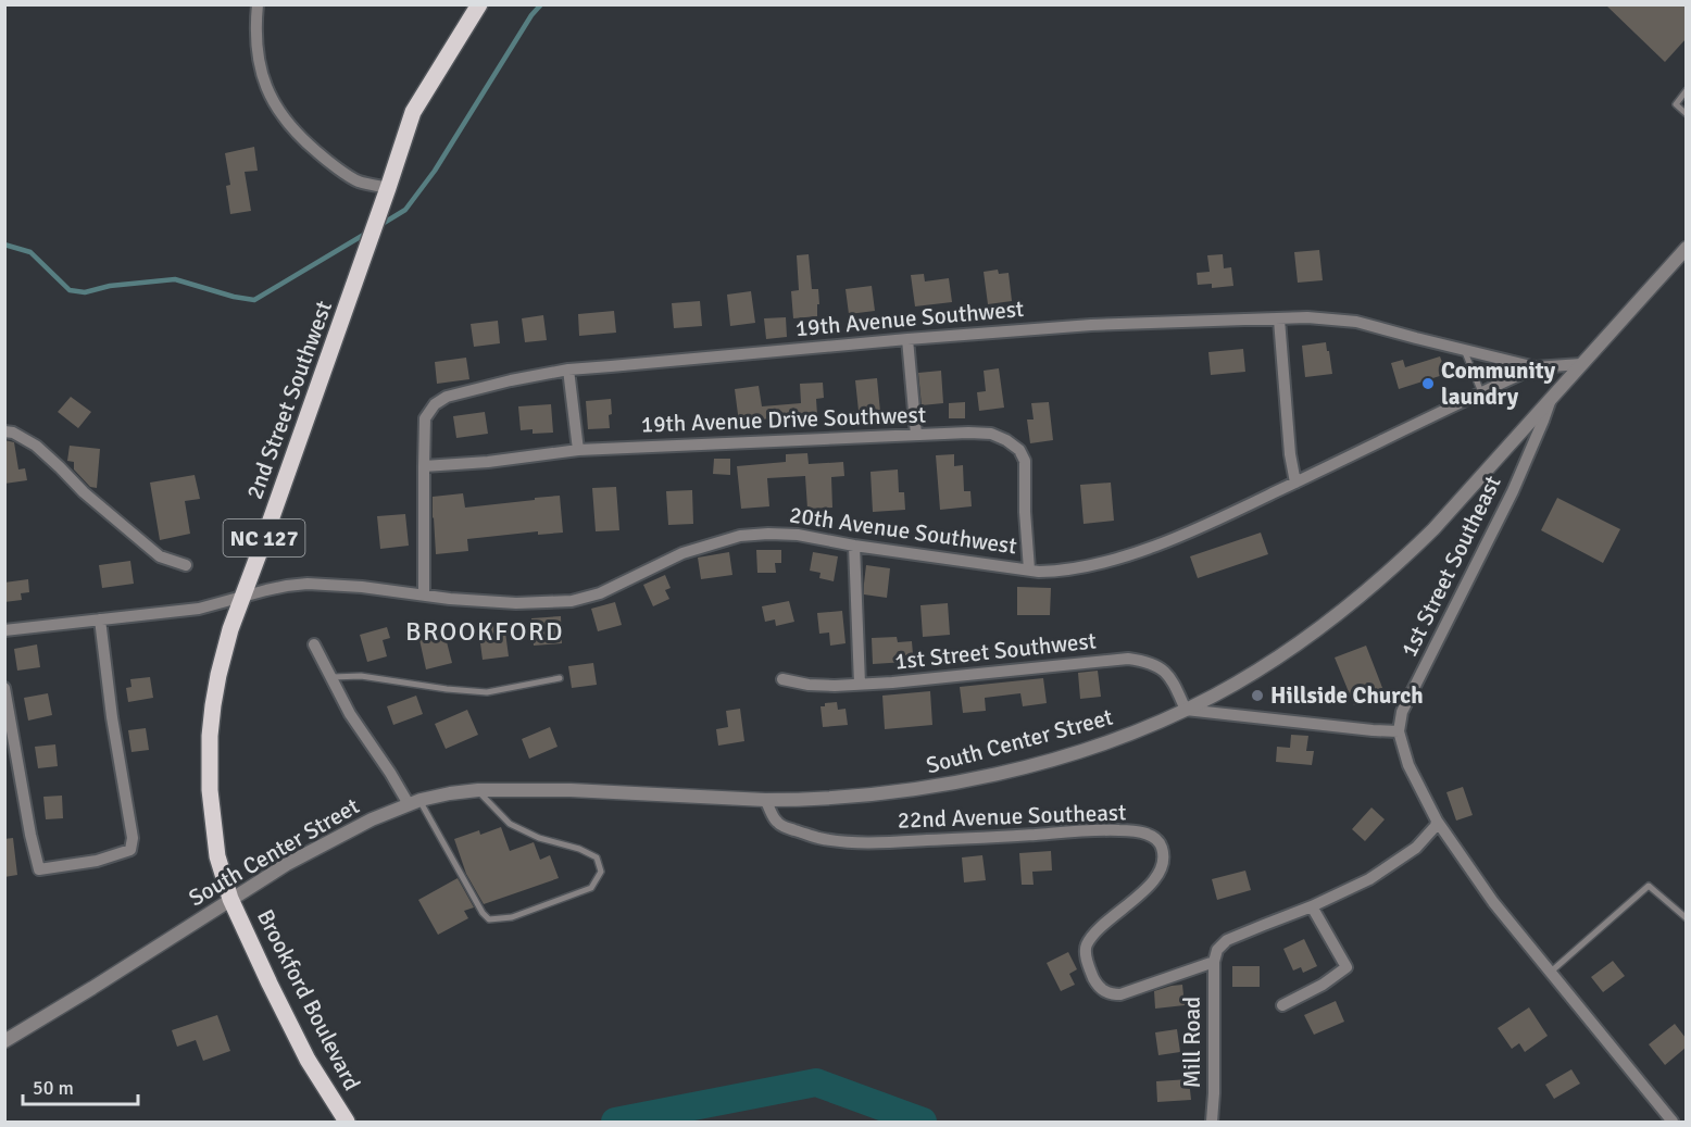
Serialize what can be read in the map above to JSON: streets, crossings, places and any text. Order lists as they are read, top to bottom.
{
  "streets": {
    "main road": ["2nd Street Southwest", "NC 127", "Brookford Boulevard"],
    "street": [
      "19th Avenue Southwest",
      "19th Avenue Drive Southwest",
      "20th Avenue Southwest",
      "1st Street Southeast",
      "1st Street Southwest",
      "South Center Street",
      "22nd Avenue Southeast",
      "Mill Road"
    ]
  },
  "crossings": [
    ["19th Avenue Southwest", "19th Avenue Drive Southwest"],
    ["19th Avenue Southwest", "20th Avenue Southwest"],
    ["19th Avenue Southwest", "South Center Street"],
    ["2nd Street Southwest", "20th Avenue Southwest"],
    ["2nd Street Southwest", "NC 127"],
    ["2nd Street Southwest", "South Center Street"],
    ["2nd Street Southwest", "Brookford Boulevard"],
    ["19th Avenue Drive Southwest", "20th Avenue Southwest"],
    ["1st Street Southeast", "South Center Street"],
    ["1st Street Southwest", "South Center Street"],
    ["South Center Street", "22nd Avenue Southeast"],
    ["South Center Street", "Brookford Boulevard"],
    ["22nd Avenue Southeast", "Mill Road"]
  ],
  "districts": ["BROOKFORD"],
  "places": ["Community laundry", "Hillside Church"],
  "scale_bar": "50 m"
}
